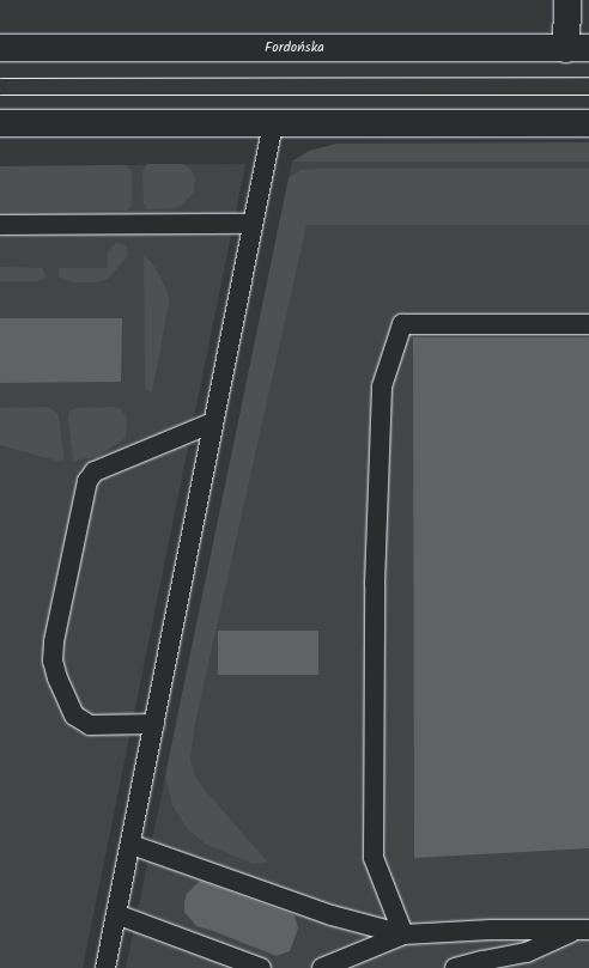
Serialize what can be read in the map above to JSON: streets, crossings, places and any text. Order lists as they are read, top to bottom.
{
  "streets": {
    "main road": ["Fordońska"]
  }
}
